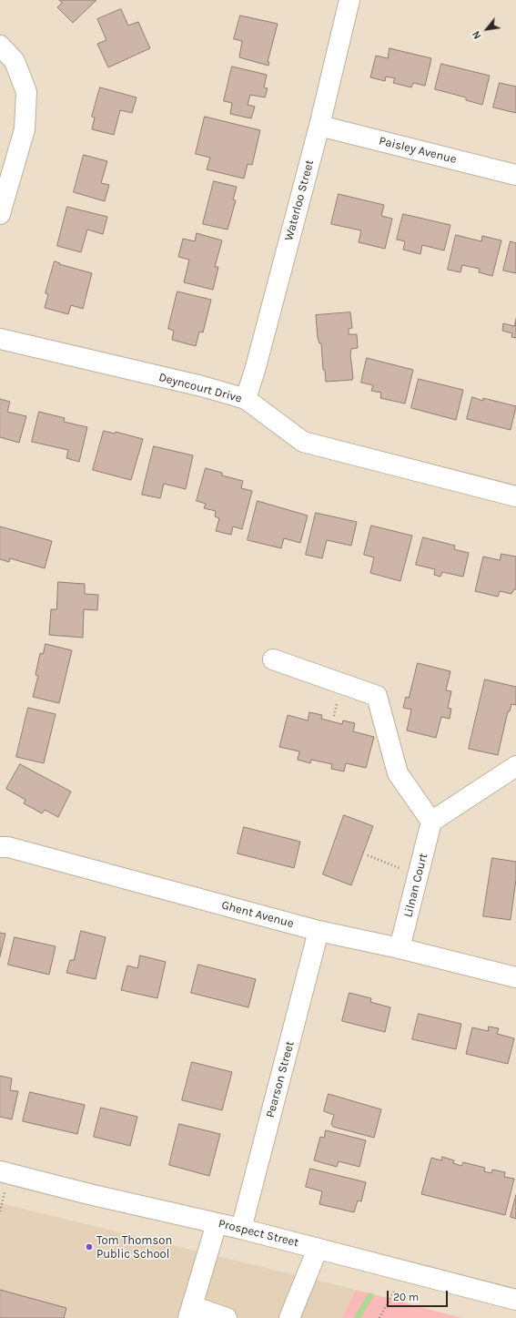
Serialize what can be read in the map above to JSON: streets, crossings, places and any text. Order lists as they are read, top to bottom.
{
  "streets": {
    "street": [
      "Paisley Avenue",
      "Waterloo Street",
      "Deyncourt Drive",
      "Lilnan Court",
      "Ghent Avenue",
      "Pearson Street",
      "Prospect Street"
    ]
  },
  "crossings": [
    ["Paisley Avenue", "Waterloo Street"],
    ["Waterloo Street", "Deyncourt Drive"],
    ["Lilnan Court", "Ghent Avenue"],
    ["Ghent Avenue", "Pearson Street"],
    ["Pearson Street", "Prospect Street"]
  ],
  "places": ["Tom Thomson Public School"],
  "scale_bar": "20 m",
  "north": "bottom left"
}
